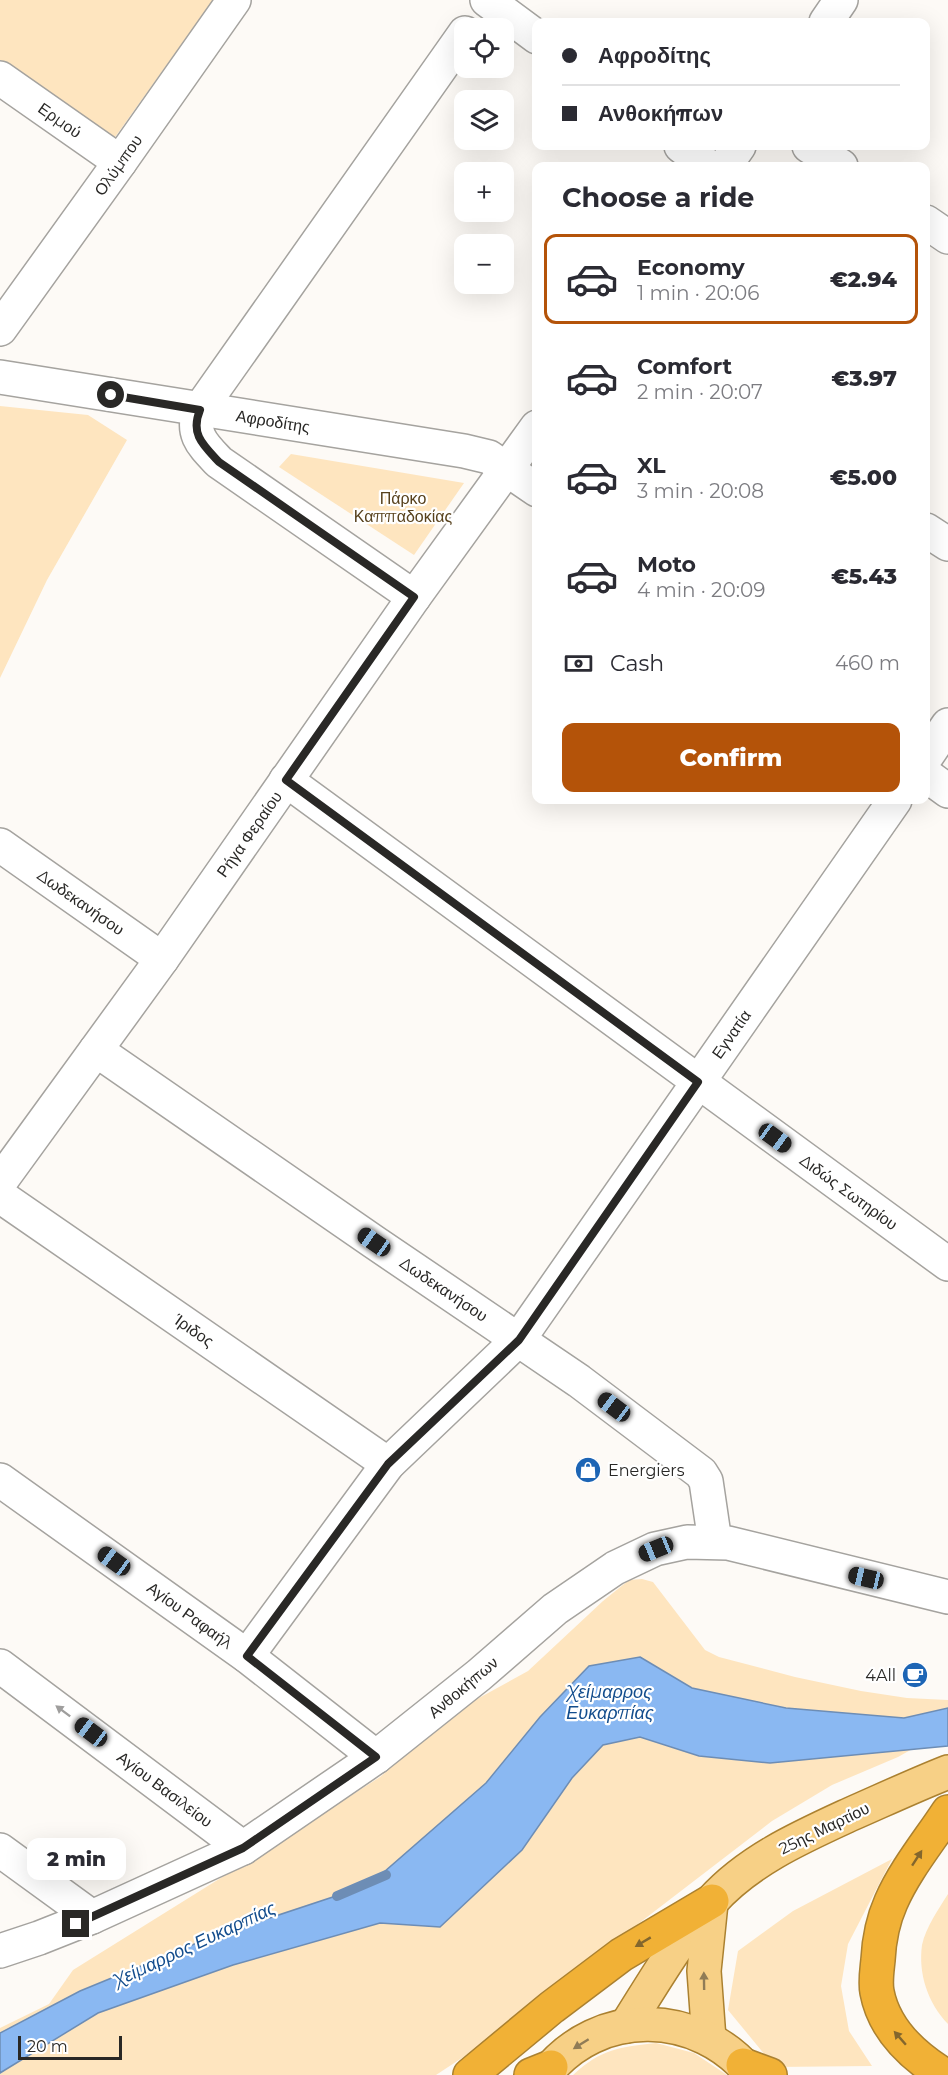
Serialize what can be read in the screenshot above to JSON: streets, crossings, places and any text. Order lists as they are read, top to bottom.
{
  "streets": {
    "main road": ["25ης Μαρτίου"],
    "street": [
      "Ερμού",
      "Ολύμπου",
      "Αφροδίτης",
      "Ρήγα Φεραίου",
      "Δωδεκανήσου",
      "Εγνατία",
      "Διδώς Σωτηρίου",
      "Ίριδος",
      "Αγίου Ραφαήλ",
      "Ανθοκήπων",
      "Αγίου Βασιλείου"
    ]
  },
  "crossings": [
    ["Ερμού", "Ολύμπου"],
    ["Αφροδίτης", "Ρήγα Φεραίου"],
    ["Ρήγα Φεραίου", "Δωδεκανήσου"],
    ["Ρήγα Φεραίου", "Διδώς Σωτηρίου"],
    ["Δωδεκανήσου", "Εγνατία"],
    ["Δωδεκανήσου", "Ανθοκήπων"],
    ["Εγνατία", "Διδώς Σωτηρίου"],
    ["Εγνατία", "Ίριδος"],
    ["Εγνατία", "Αγίου Ραφαήλ"],
    ["Αγίου Ραφαήλ", "Ανθοκήπων"],
    ["Ανθοκήπων", "Αγίου Βασιλείου"]
  ],
  "water": ["Χείμαρρος Ευκαρπίας"],
  "parks": ["Πάρκο Καππαδοκίας"],
  "places": {
    "shop": ["Energiers"],
    "cafe": ["4All"]
  },
  "scale_bar": "20 m",
  "page": {
    "map_buttons": ["+", "−"],
    "banner": ["Αφροδίτης", "Ανθοκήπων"],
    "heading": "Choose a ride",
    "list": [
      {
        "name": "Economy",
        "note": "1 min · 20:06",
        "value": "€2.94"
      },
      {
        "name": "Comfort",
        "note": "2 min · 20:07",
        "value": "€3.97"
      },
      {
        "name": "XL",
        "note": "3 min · 20:08",
        "value": "€5.00"
      },
      {
        "name": "Moto",
        "note": "4 min · 20:09",
        "value": "€5.43"
      }
    ],
    "pay": ["Cash", "460 m"],
    "buttons": "Confirm",
    "bubble": "2 min",
    "scale": "20 m"
  }
}
